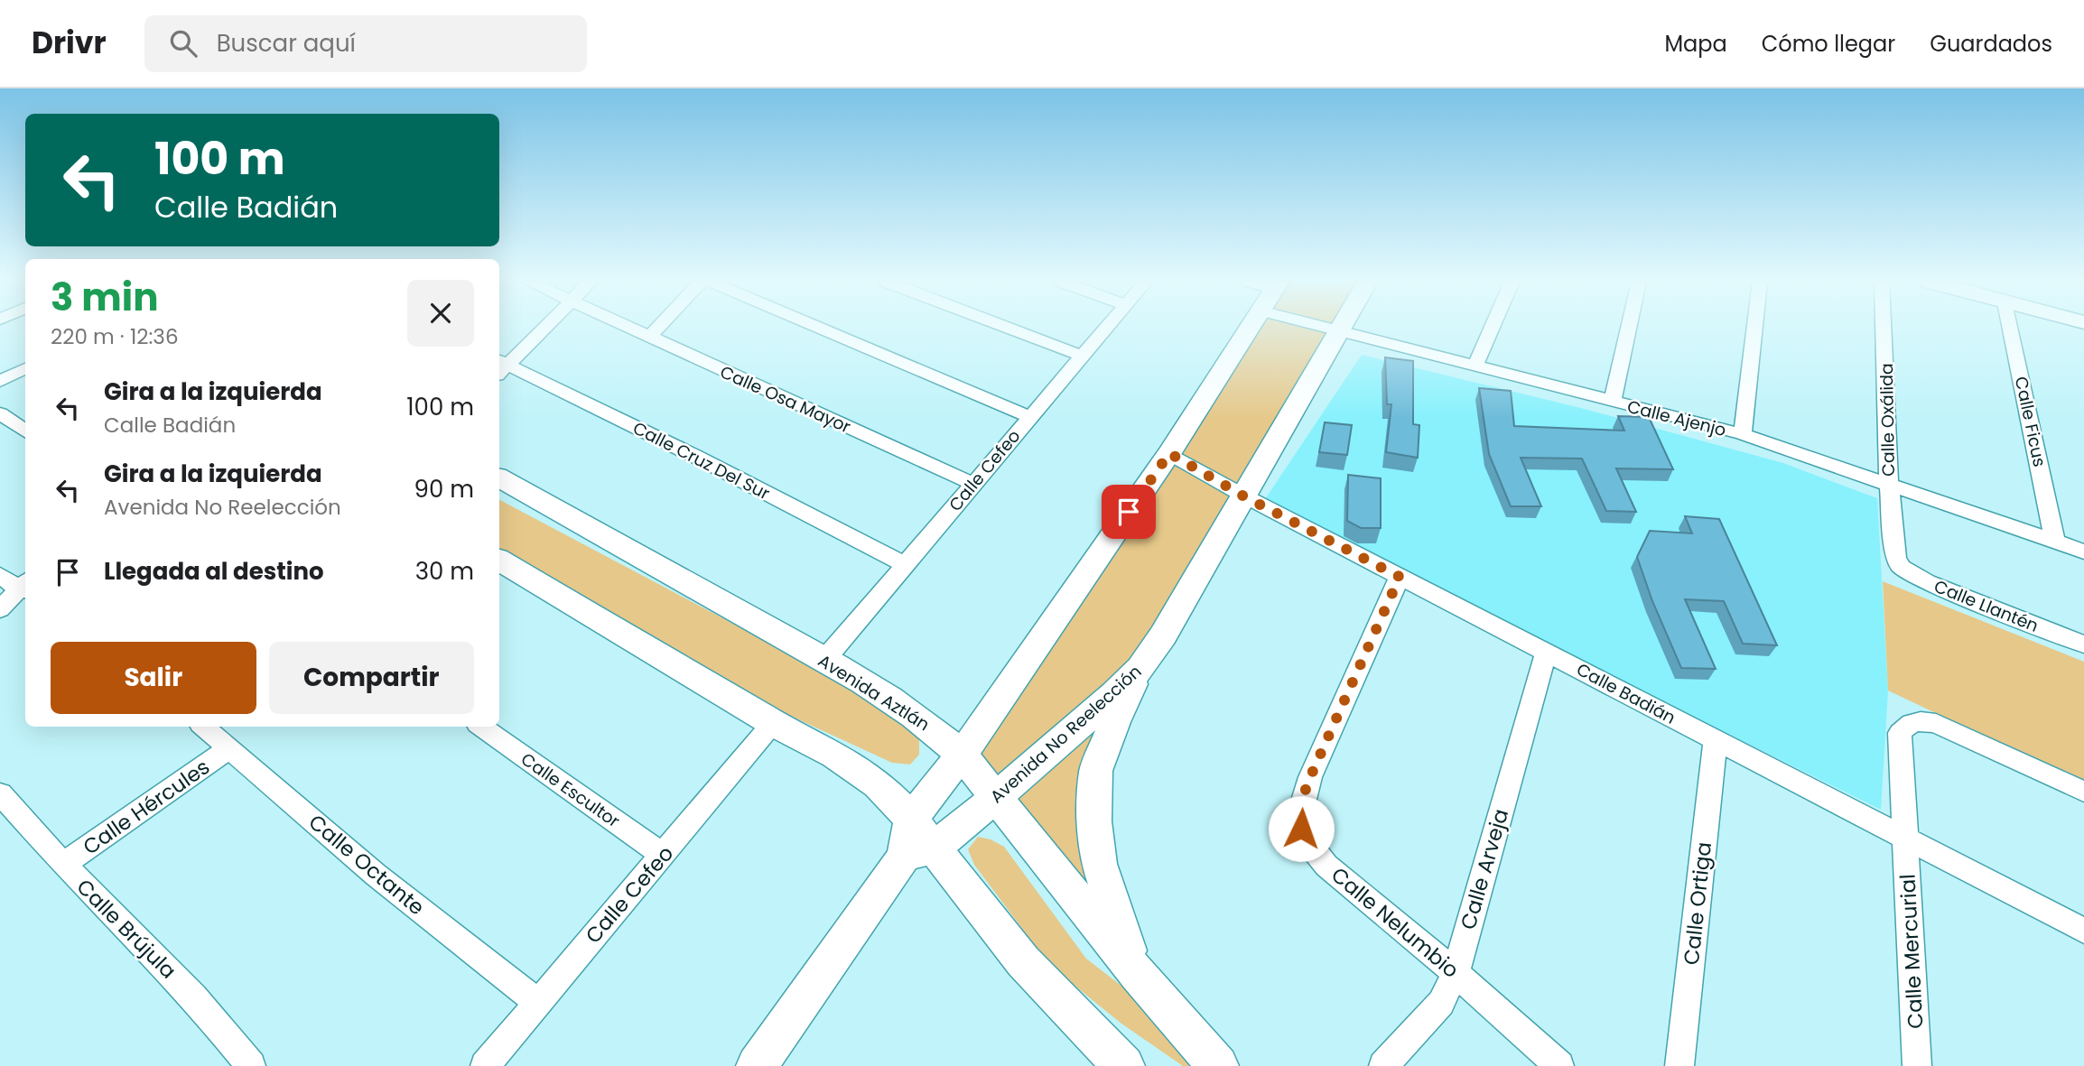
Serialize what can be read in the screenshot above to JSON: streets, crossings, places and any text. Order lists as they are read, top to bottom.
{
  "streets": {
    "main road": ["Avenida Aztlán", "Avenida No Reelección"],
    "street": [
      "Calle Osa Mayor",
      "Calle Ajenjo",
      "Calle Oxálida",
      "Calle Ficus",
      "Calle Cruz Del Sur",
      "Calle Cefeo",
      "Calle Llantén",
      "Calle Badián",
      "Calle Escultor",
      "Calle Hércules",
      "Calle Octante",
      "Calle Arveja",
      "Calle Ortiga",
      "Calle Nelumbio",
      "Calle Brújula",
      "Calle Mercurial"
    ]
  },
  "crossings": [
    ["Calle Osa Mayor", "Calle Cefeo"],
    ["Calle Ajenjo", "Calle Oxálida"],
    ["Calle Ajenjo", "Calle Ficus"],
    ["Calle Ajenjo", "Avenida No Reelección"],
    ["Calle Oxálida", "Calle Llantén"],
    ["Calle Cruz Del Sur", "Calle Cefeo"],
    ["Calle Cefeo", "Avenida Aztlán"],
    ["Calle Cefeo", "Calle Escultor"],
    ["Calle Cefeo", "Calle Octante"],
    ["Avenida Aztlán", "Avenida No Reelección"],
    ["Calle Badián", "Avenida No Reelección"],
    ["Calle Badián", "Calle Arveja"],
    ["Calle Badián", "Calle Ortiga"],
    ["Calle Badián", "Calle Nelumbio"],
    ["Calle Badián", "Calle Mercurial"],
    ["Calle Hércules", "Calle Octante"],
    ["Calle Hércules", "Calle Brújula"],
    ["Calle Arveja", "Calle Nelumbio"]
  ],
  "page": {
    "header": "Drivr",
    "search": "Buscar aquí",
    "nav": ["Mapa", "Cómo llegar", "Guardados"],
    "turn": ["100 m", "Calle Badián"],
    "heading": ["3 min", "220 m · 12:36"],
    "list": [
      {
        "name": "Gira a la izquierda",
        "note": "Calle Badián",
        "value": "100 m"
      },
      {
        "name": "Gira a la izquierda",
        "note": "Avenida No Reelección",
        "value": "90 m"
      },
      {
        "name": "Llegada al destino",
        "value": "30 m"
      }
    ],
    "buttons": ["Salir", "Compartir"]
  }
}
